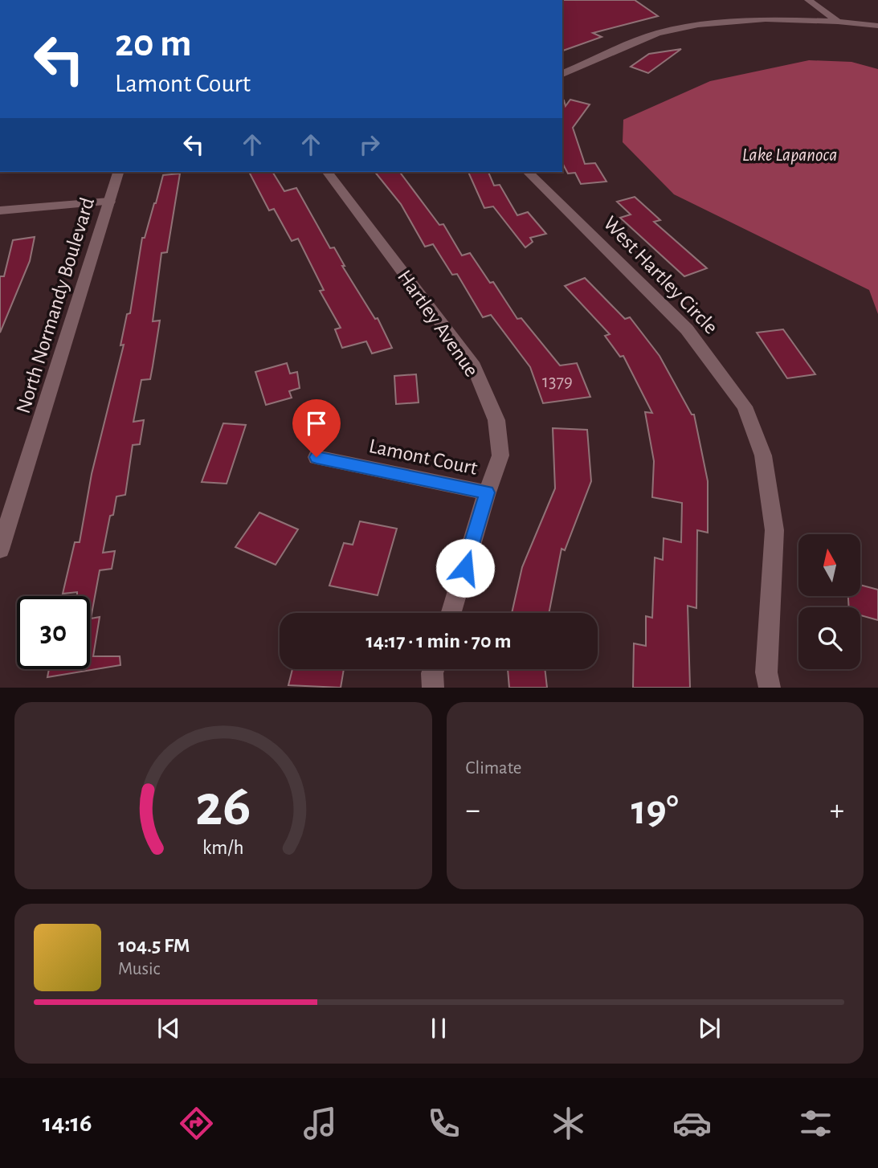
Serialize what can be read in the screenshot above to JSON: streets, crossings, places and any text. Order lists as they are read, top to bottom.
{
  "streets": {
    "street": [
      "West Hartley Circle",
      "North Normandy Boulevard",
      "Hartley Avenue",
      "Lamont Court"
    ]
  },
  "crossings": [
    ["Hartley Avenue", "Lamont Court"]
  ],
  "water": ["Lake Lapanoca"],
  "house_numbers": ["1379"],
  "north": "top",
  "page": {
    "turn": ["20 m", "Lamont Court"],
    "limit": "30",
    "trip": "14:17 · 1 min · 70 m",
    "tile": "Climate",
    "heat": ["−", "19°", "+"],
    "song": ["104.5 FM", "Music"],
    "tabs": "14:16",
    "gauge": ["26", "km/h"]
  }
}
